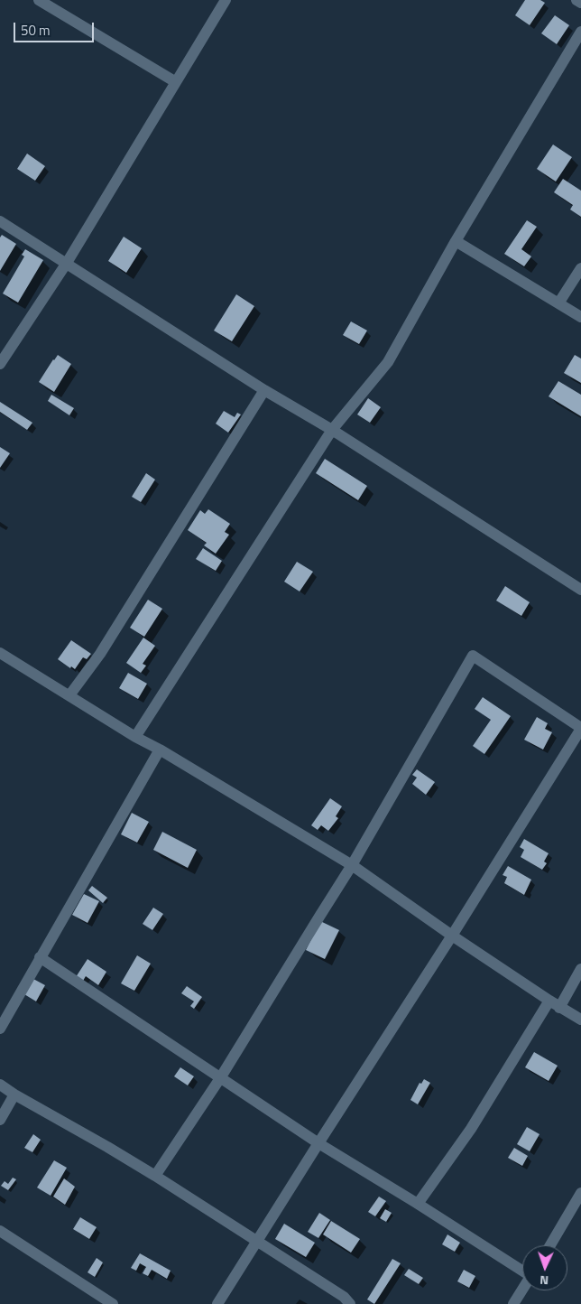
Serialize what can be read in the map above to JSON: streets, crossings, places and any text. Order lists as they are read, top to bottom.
{
  "scale_bar": "50 m",
  "north": "bottom"
}
